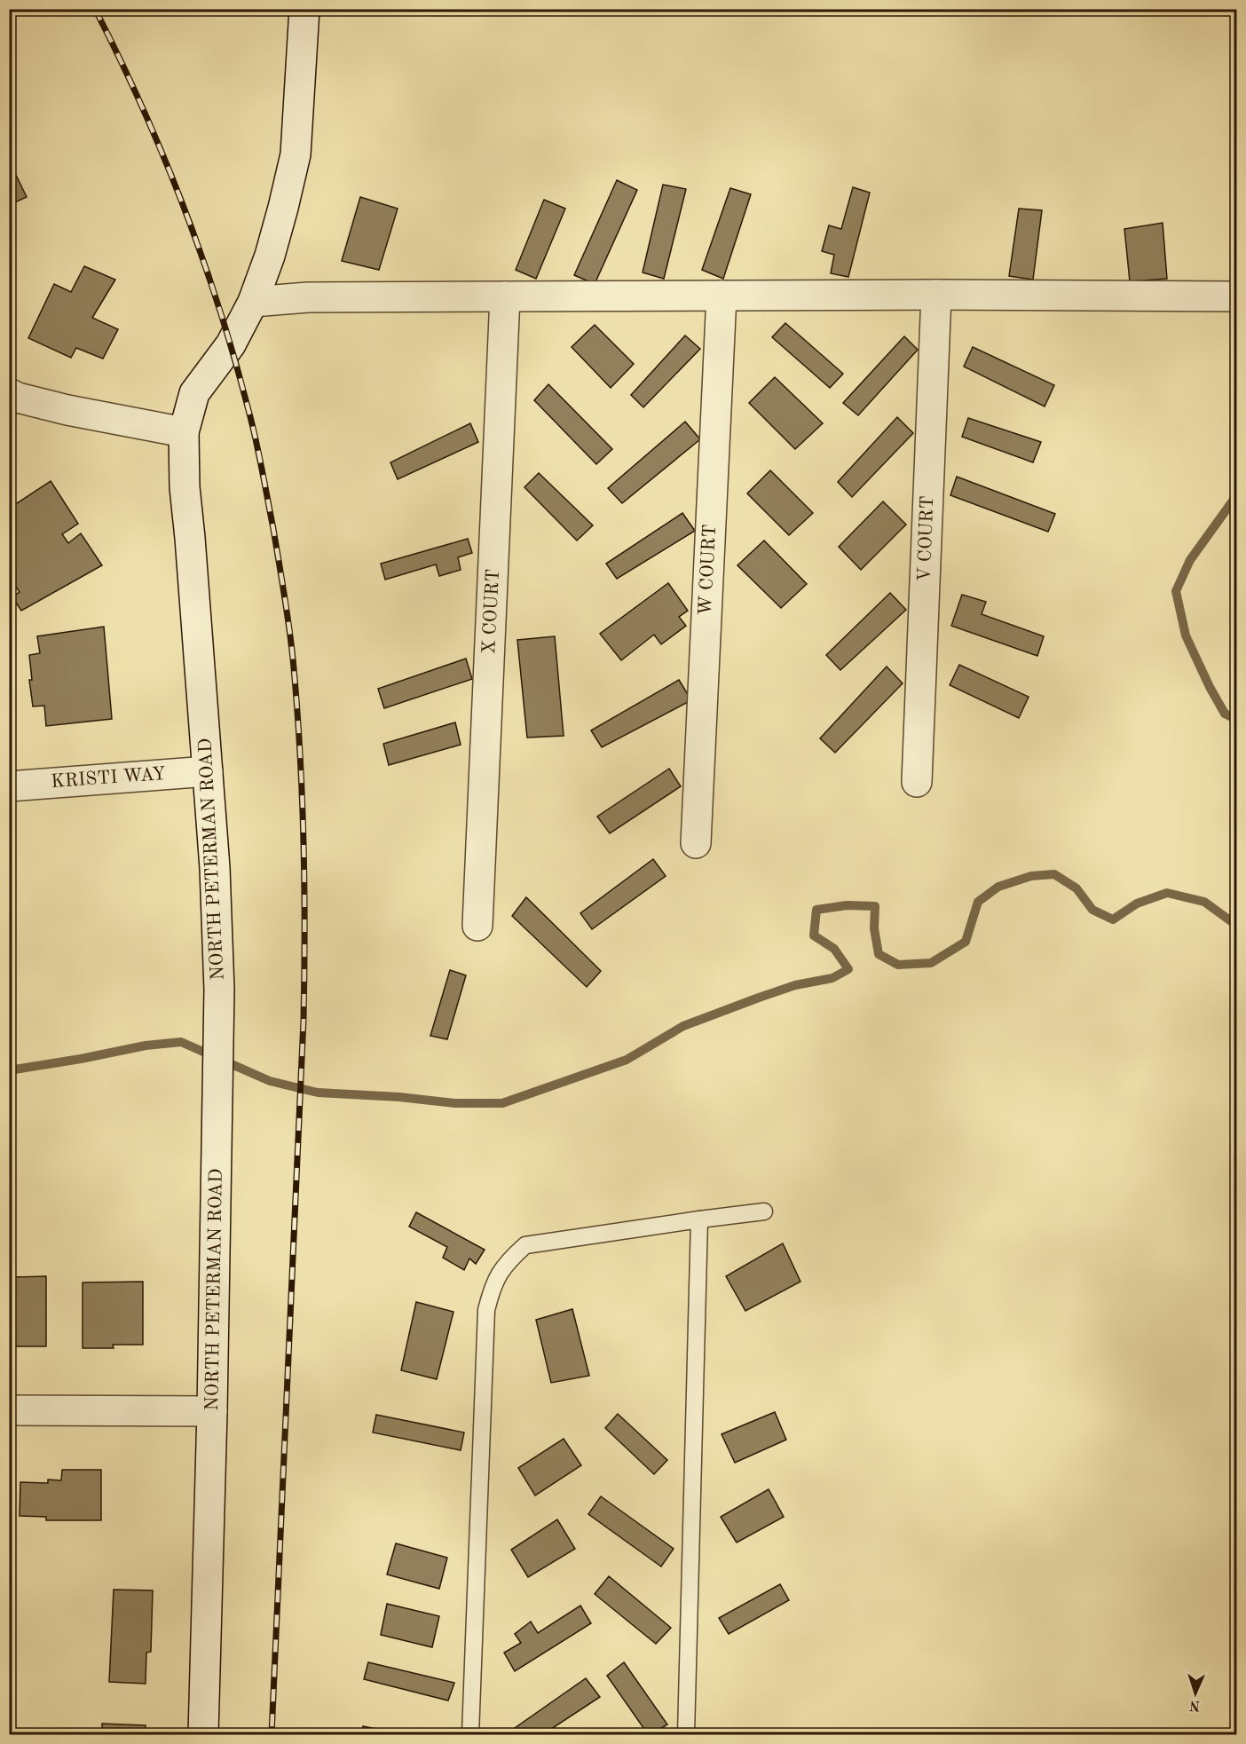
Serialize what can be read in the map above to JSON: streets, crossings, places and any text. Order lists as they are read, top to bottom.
{
  "streets": {
    "street": [
      "V COURT",
      "W COURT",
      "X COURT",
      "KRISTI WAY",
      "NORTH PETERMAN ROAD"
    ]
  },
  "crossings": [
    ["KRISTI WAY", "NORTH PETERMAN ROAD"]
  ],
  "north": "bottom"
}
